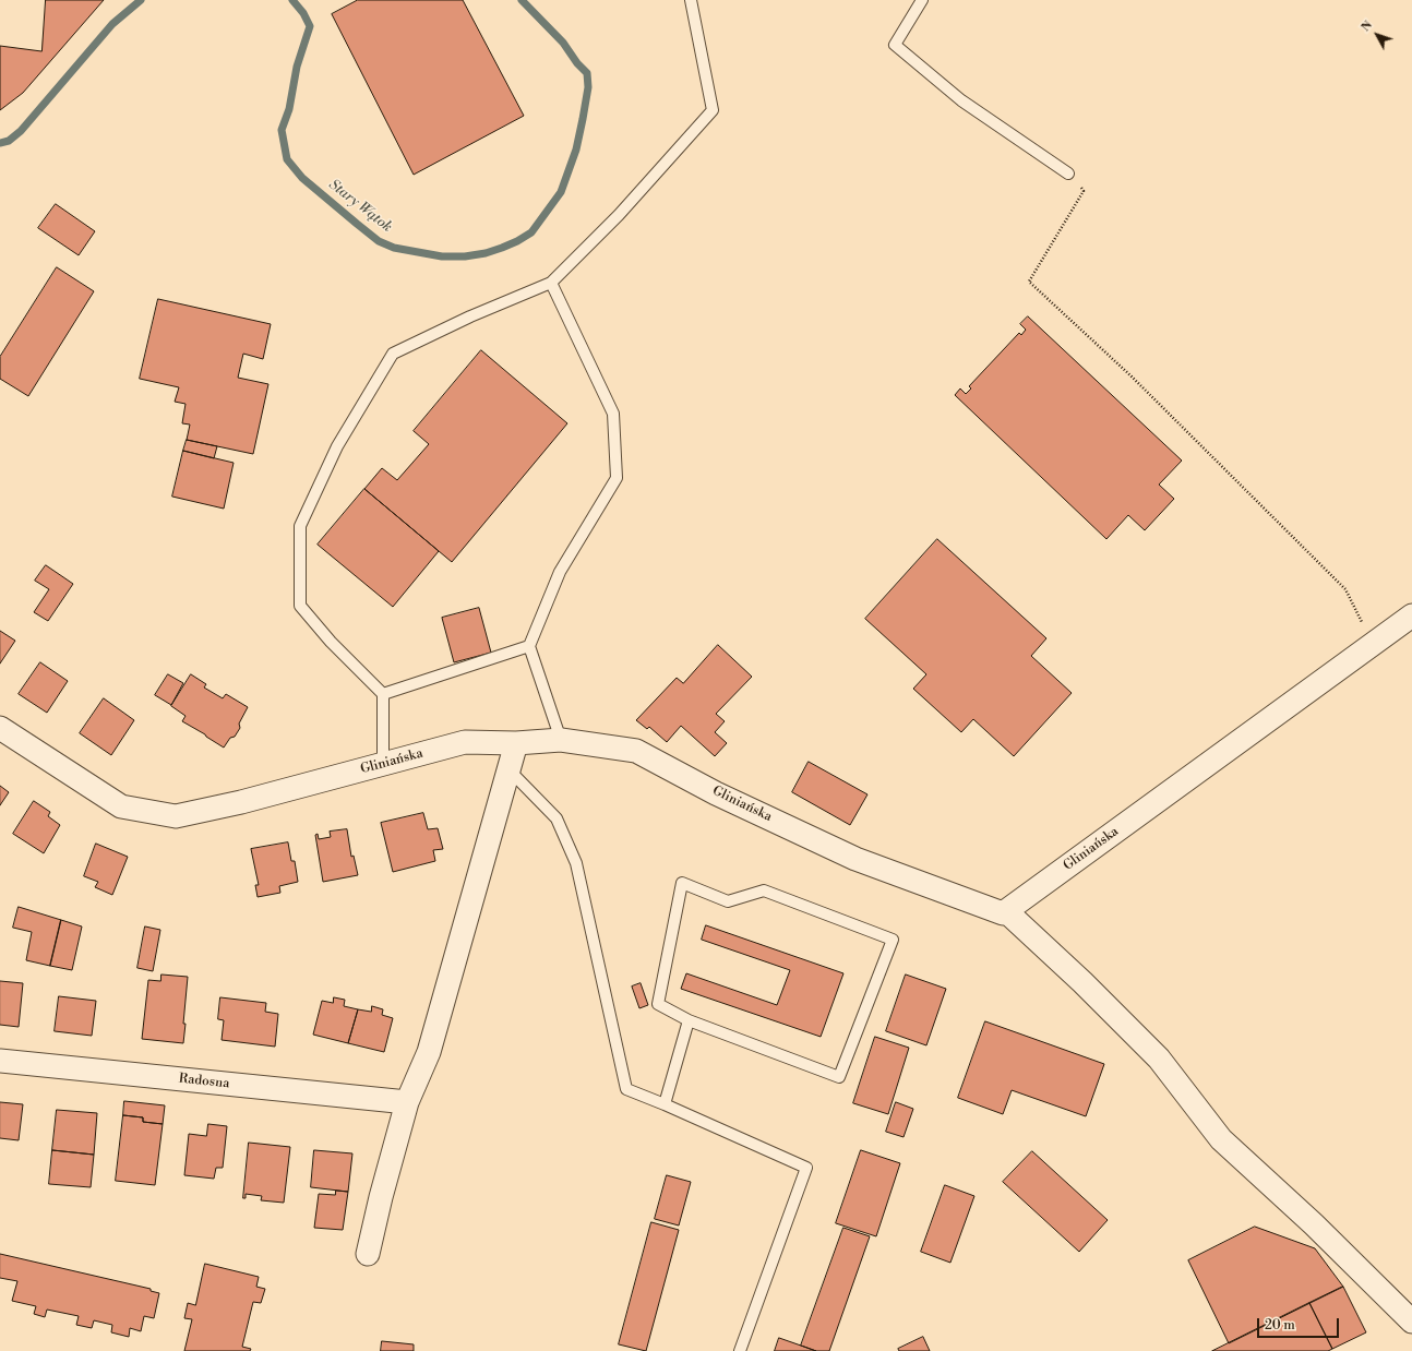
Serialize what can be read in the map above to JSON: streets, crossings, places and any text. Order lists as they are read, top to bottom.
{
  "streets": {
    "street": ["Gliniańska", "Radosna"]
  },
  "water": ["Stary Wątok"],
  "scale_bar": "20 m",
  "north": "top left"
}
